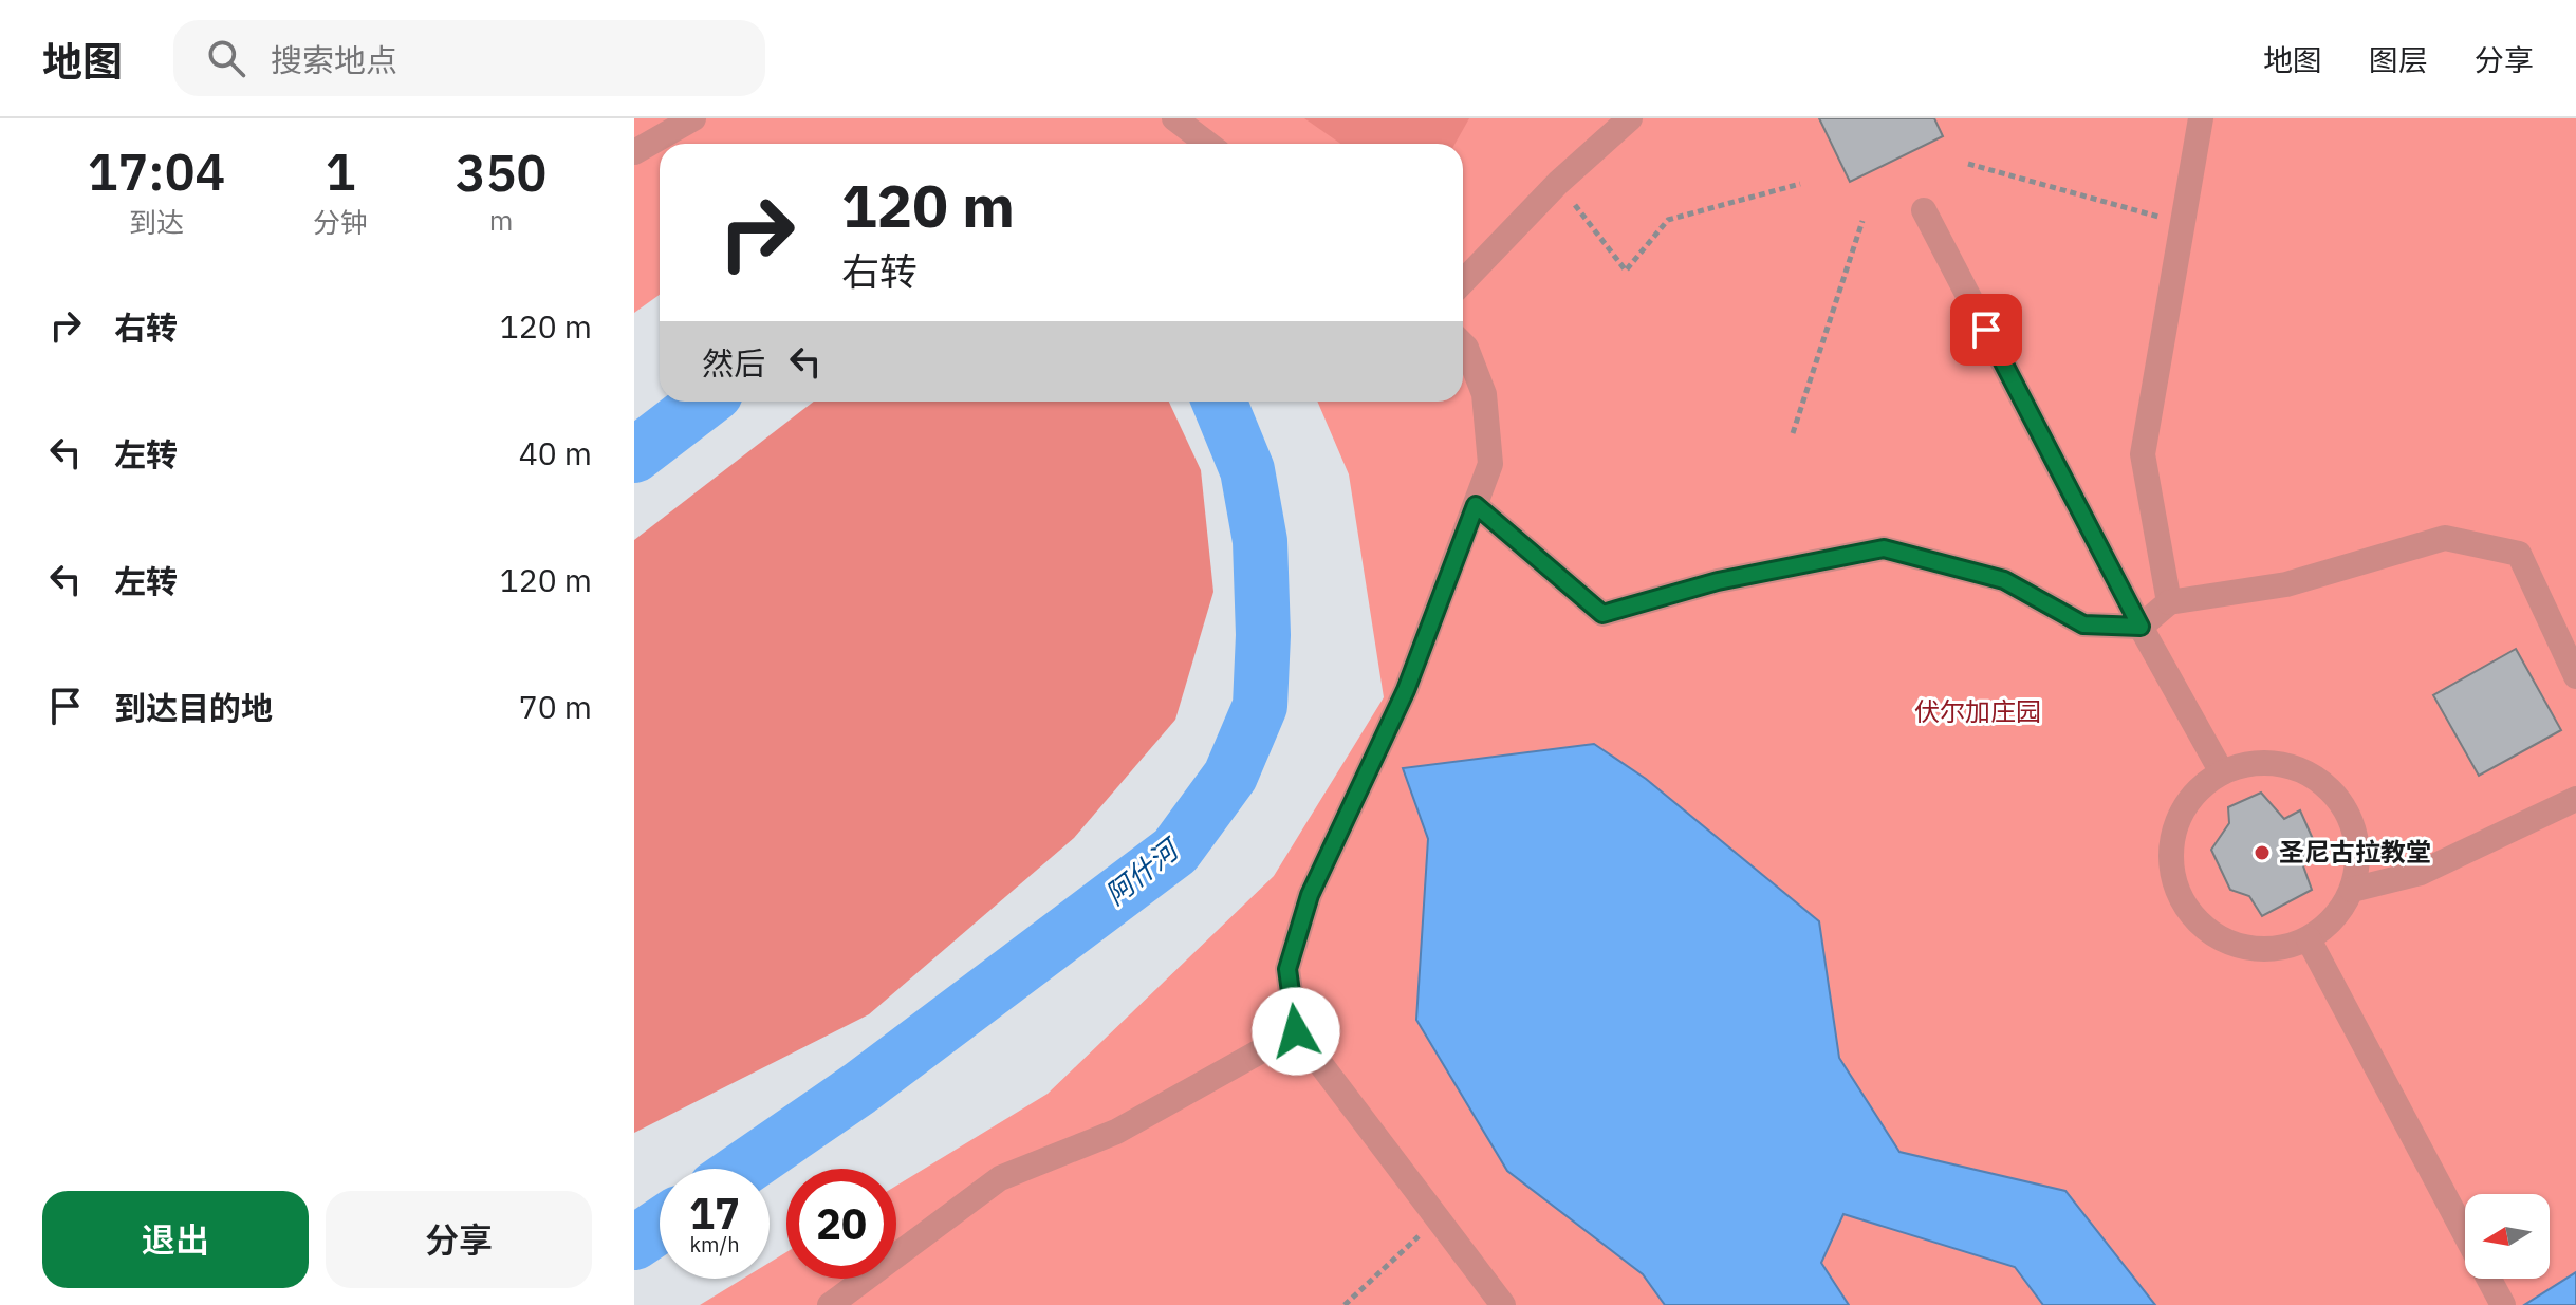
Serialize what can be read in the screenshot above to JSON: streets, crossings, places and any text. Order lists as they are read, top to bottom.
{
  "water": ["阿什河"],
  "parks": ["伏尔加庄园"],
  "places": ["圣尼古拉教堂"],
  "north": "left",
  "page": {
    "header": "地图",
    "search": "搜索地点",
    "nav": ["地图", "图层", "分享"],
    "eta": [
      "17:04",
      "到达",
      "1",
      "分钟",
      "350",
      "m"
    ],
    "turn": ["120 m", "右转"],
    "list": [
      {
        "name": "右转",
        "value": "120 m"
      },
      {
        "name": "左转",
        "value": "40 m"
      },
      {
        "name": "左转",
        "value": "120 m"
      },
      {
        "name": "到达目的地",
        "value": "70 m"
      }
    ],
    "then": "然后",
    "speed": "17 km/h",
    "limit": "20",
    "buttons": ["退出", "分享"]
  }
}
